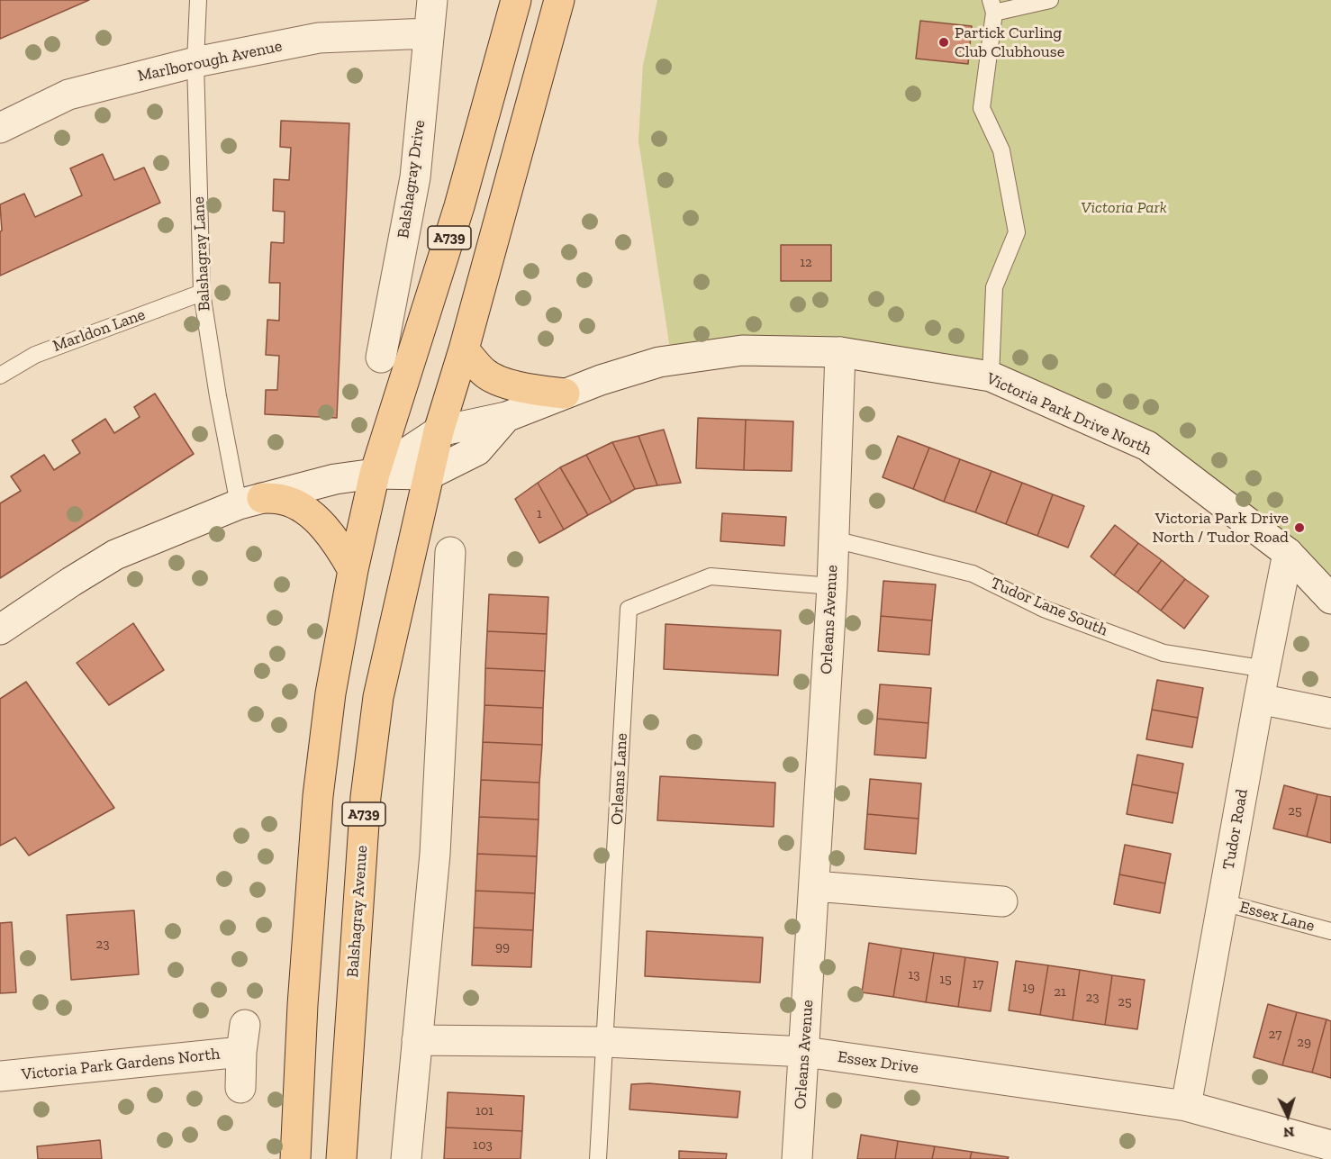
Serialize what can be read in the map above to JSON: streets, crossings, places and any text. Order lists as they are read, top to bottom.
{
  "streets": {
    "main road": ["A739", "Balshagray Avenue"],
    "street": [
      "Marlborough Avenue",
      "Balshagray Drive",
      "Victoria Park Drive North",
      "Orleans Avenue",
      "Tudor Road",
      "Essex Drive",
      "Victoria Park Gardens North"
    ],
    "lane": [
      "Balshagray Lane",
      "Marldon Lane",
      "Tudor Lane South",
      "Orleans Lane",
      "Essex Lane"
    ]
  },
  "crossings": [
    ["Marlborough Avenue", "Balshagray Drive"],
    ["Marlborough Avenue", "Balshagray Lane"],
    ["A739", "Victoria Park Drive North"],
    ["A739", "Balshagray Avenue"],
    ["Balshagray Lane", "Marldon Lane"],
    ["Victoria Park Drive North", "Orleans Avenue"],
    ["Victoria Park Drive North", "Tudor Road"],
    ["Victoria Park Drive North", "Balshagray Avenue"],
    ["Tudor Lane South", "Orleans Avenue"],
    ["Tudor Lane South", "Tudor Road"],
    ["Orleans Avenue", "Orleans Lane"],
    ["Orleans Avenue", "Essex Drive"],
    ["Orleans Lane", "Essex Drive"],
    ["Tudor Road", "Essex Lane"],
    ["Tudor Road", "Essex Drive"]
  ],
  "parks": ["Victoria Park"],
  "places": ["Partick Curling Club Clubhouse", "Victoria Park Drive North / Tudor Road"],
  "house_numbers": [
    "12",
    "1",
    "25",
    "23",
    "99",
    "13",
    "15",
    "17",
    "19",
    "21",
    "23",
    "25",
    "27",
    "29",
    "101",
    "103"
  ],
  "north": "bottom"
}
